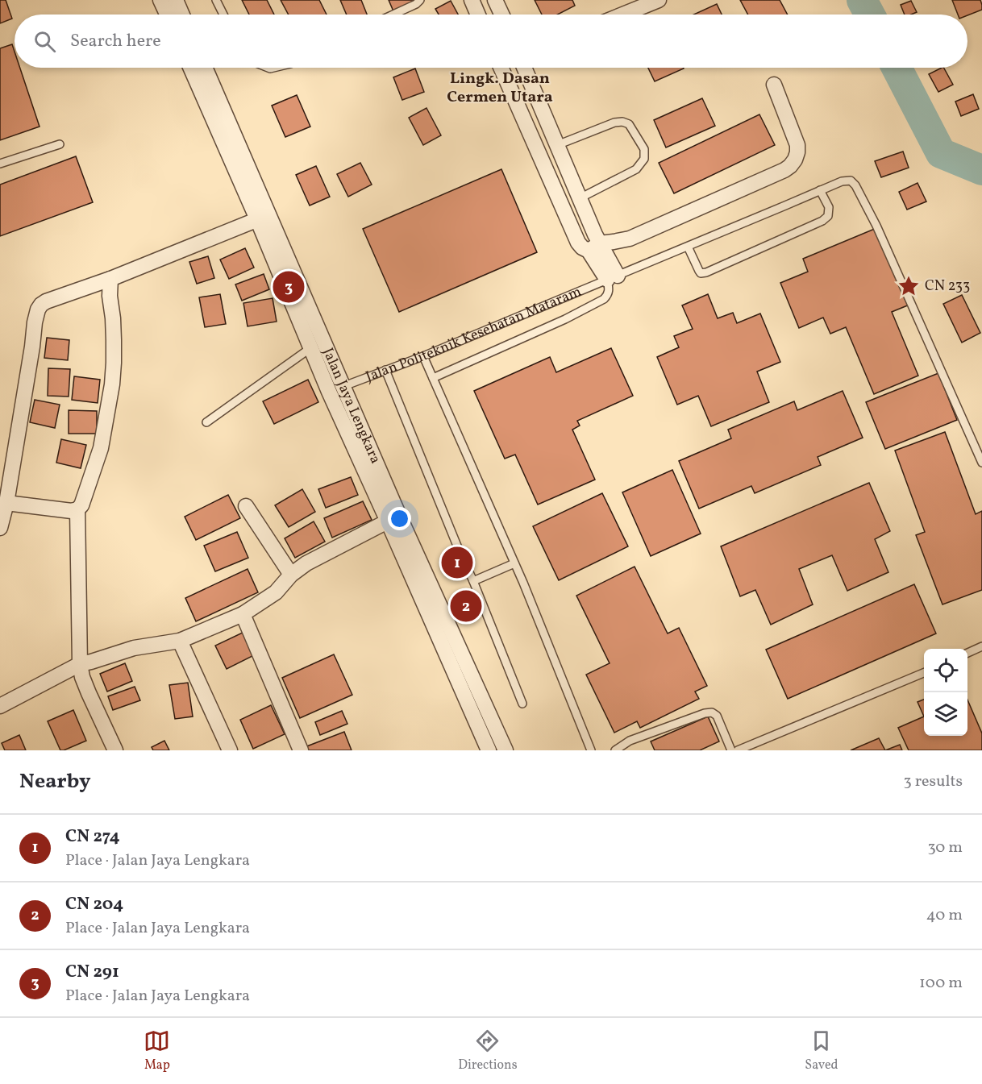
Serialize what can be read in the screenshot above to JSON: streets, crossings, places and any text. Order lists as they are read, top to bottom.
{
  "streets": {
    "street": ["Jalan Jaya Lengkara"],
    "lane": ["Jalan Politeknik Kesehatan Mataram"]
  },
  "crossings": [
    ["Jalan Politeknik Kesehatan Mataram", "Jalan Jaya Lengkara"]
  ],
  "districts": ["Lingk. Dasan Cermen Utara"],
  "places": {
    "place": ["CN 233"]
  },
  "page": {
    "search": "Search here",
    "pins": ["3", "1", "2"],
    "heading": ["Nearby", "3 results"],
    "list": [
      {
        "mark": "1",
        "name": "CN 274",
        "note": "Place · Jalan Jaya Lengkara",
        "value": "30 m"
      },
      {
        "mark": "2",
        "name": "CN 204",
        "note": "Place · Jalan Jaya Lengkara",
        "value": "40 m"
      },
      {
        "mark": "3",
        "name": "CN 291",
        "note": "Place · Jalan Jaya Lengkara",
        "value": "100 m"
      }
    ],
    "nav": ["Map", "Directions", "Saved"]
  }
}
